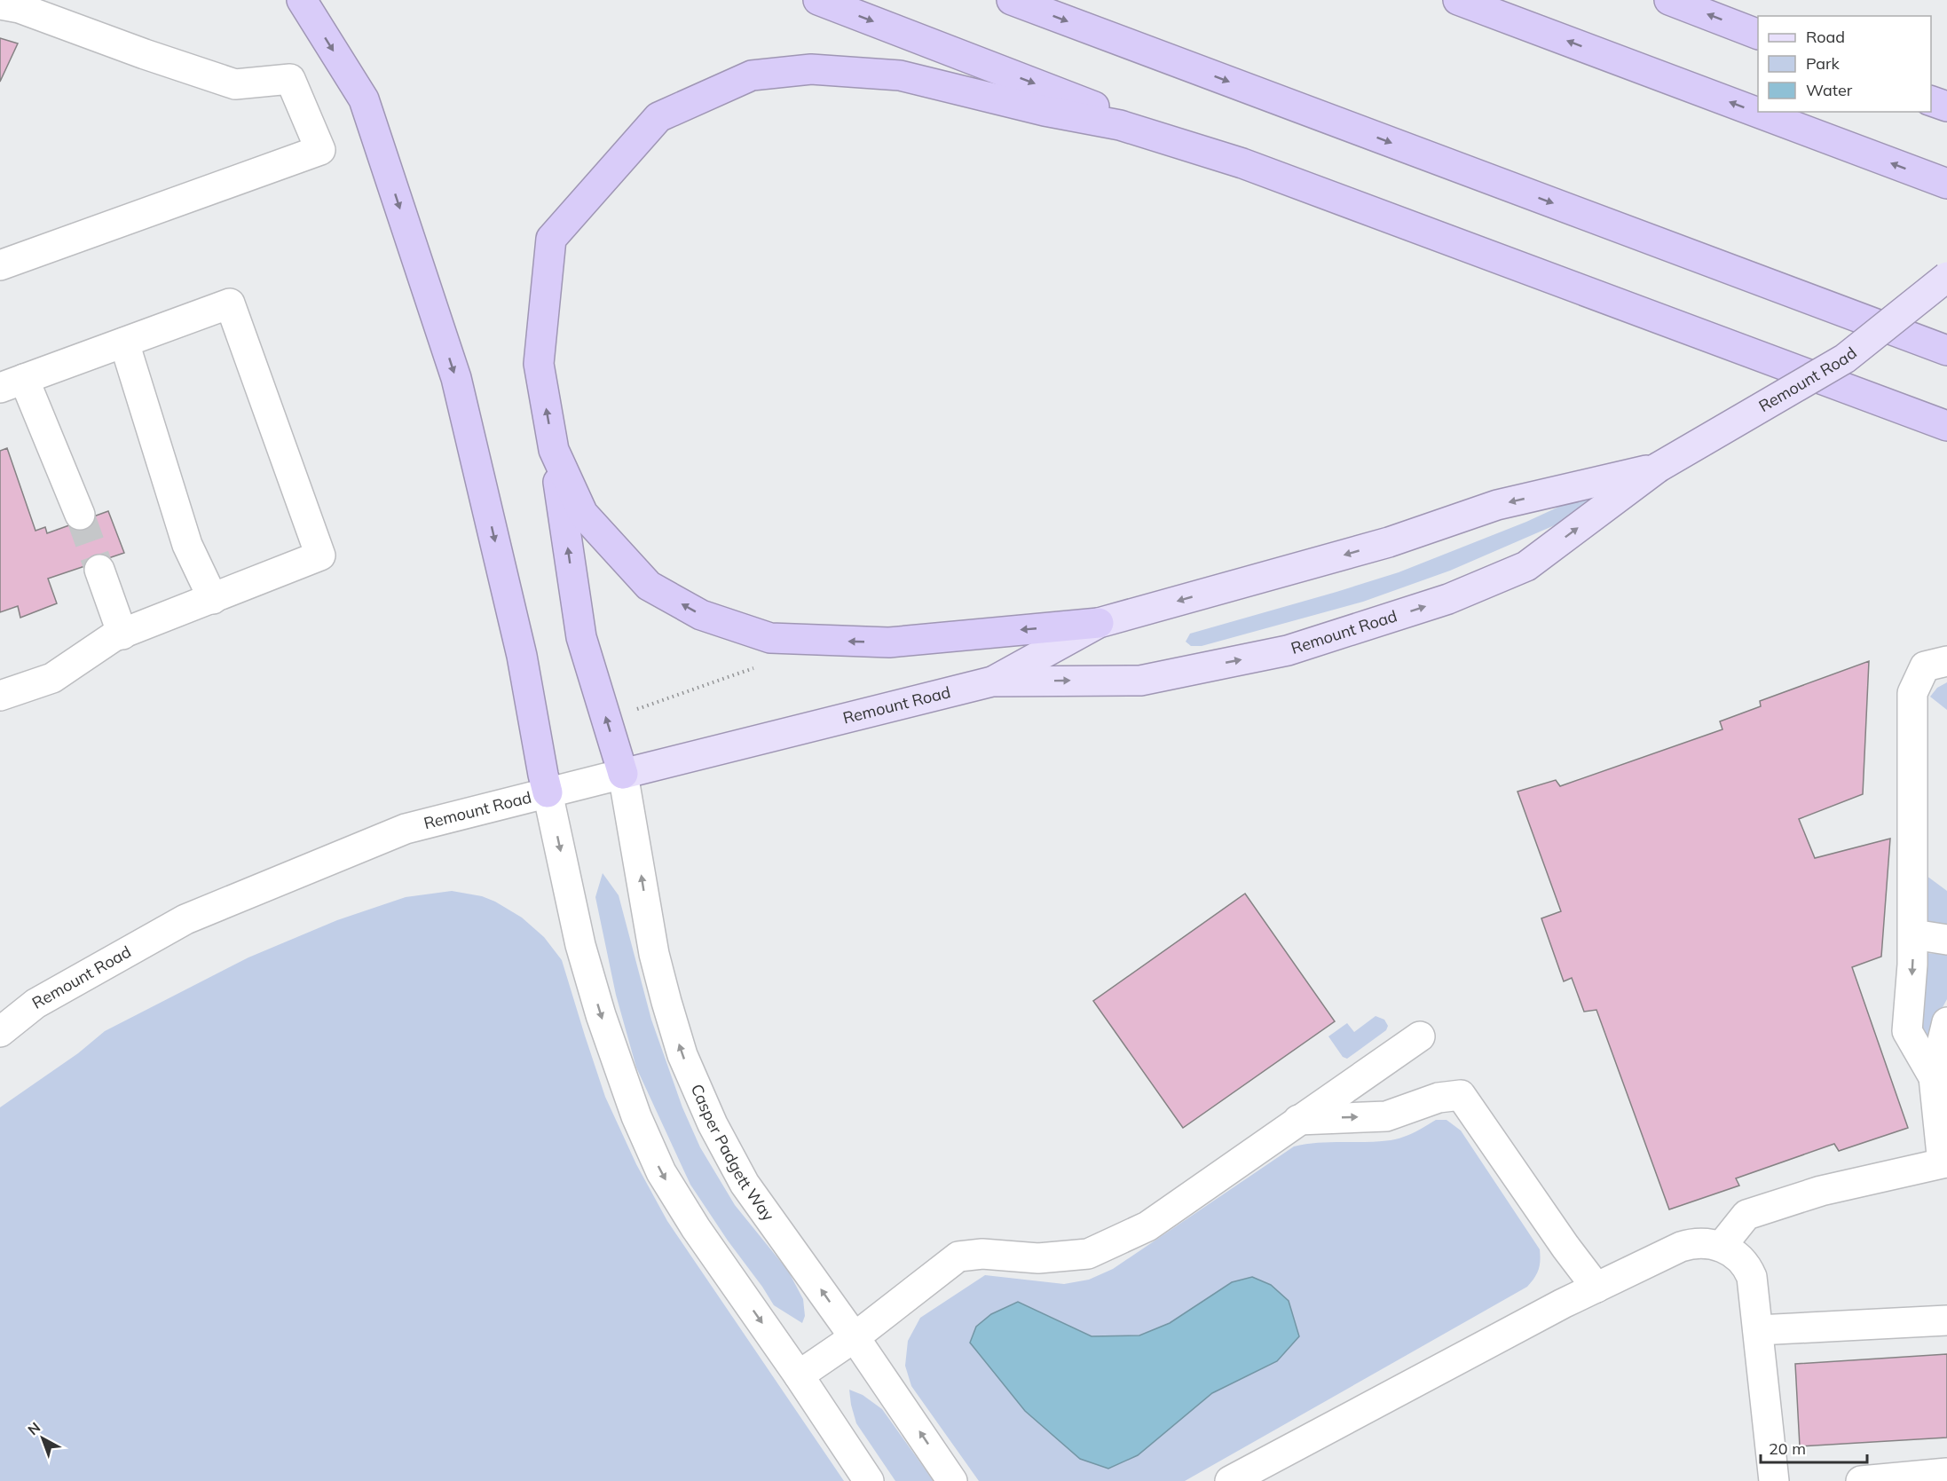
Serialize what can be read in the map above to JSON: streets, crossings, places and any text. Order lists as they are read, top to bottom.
{
  "streets": {
    "main road": ["Remount Road"],
    "street": ["Casper Padgett Way"]
  },
  "crossings": [
    ["Remount Road", "Casper Padgett Way"]
  ],
  "legend": ["Road", "Park", "Water"],
  "scale_bar": "20 m",
  "north": "top left"
}
